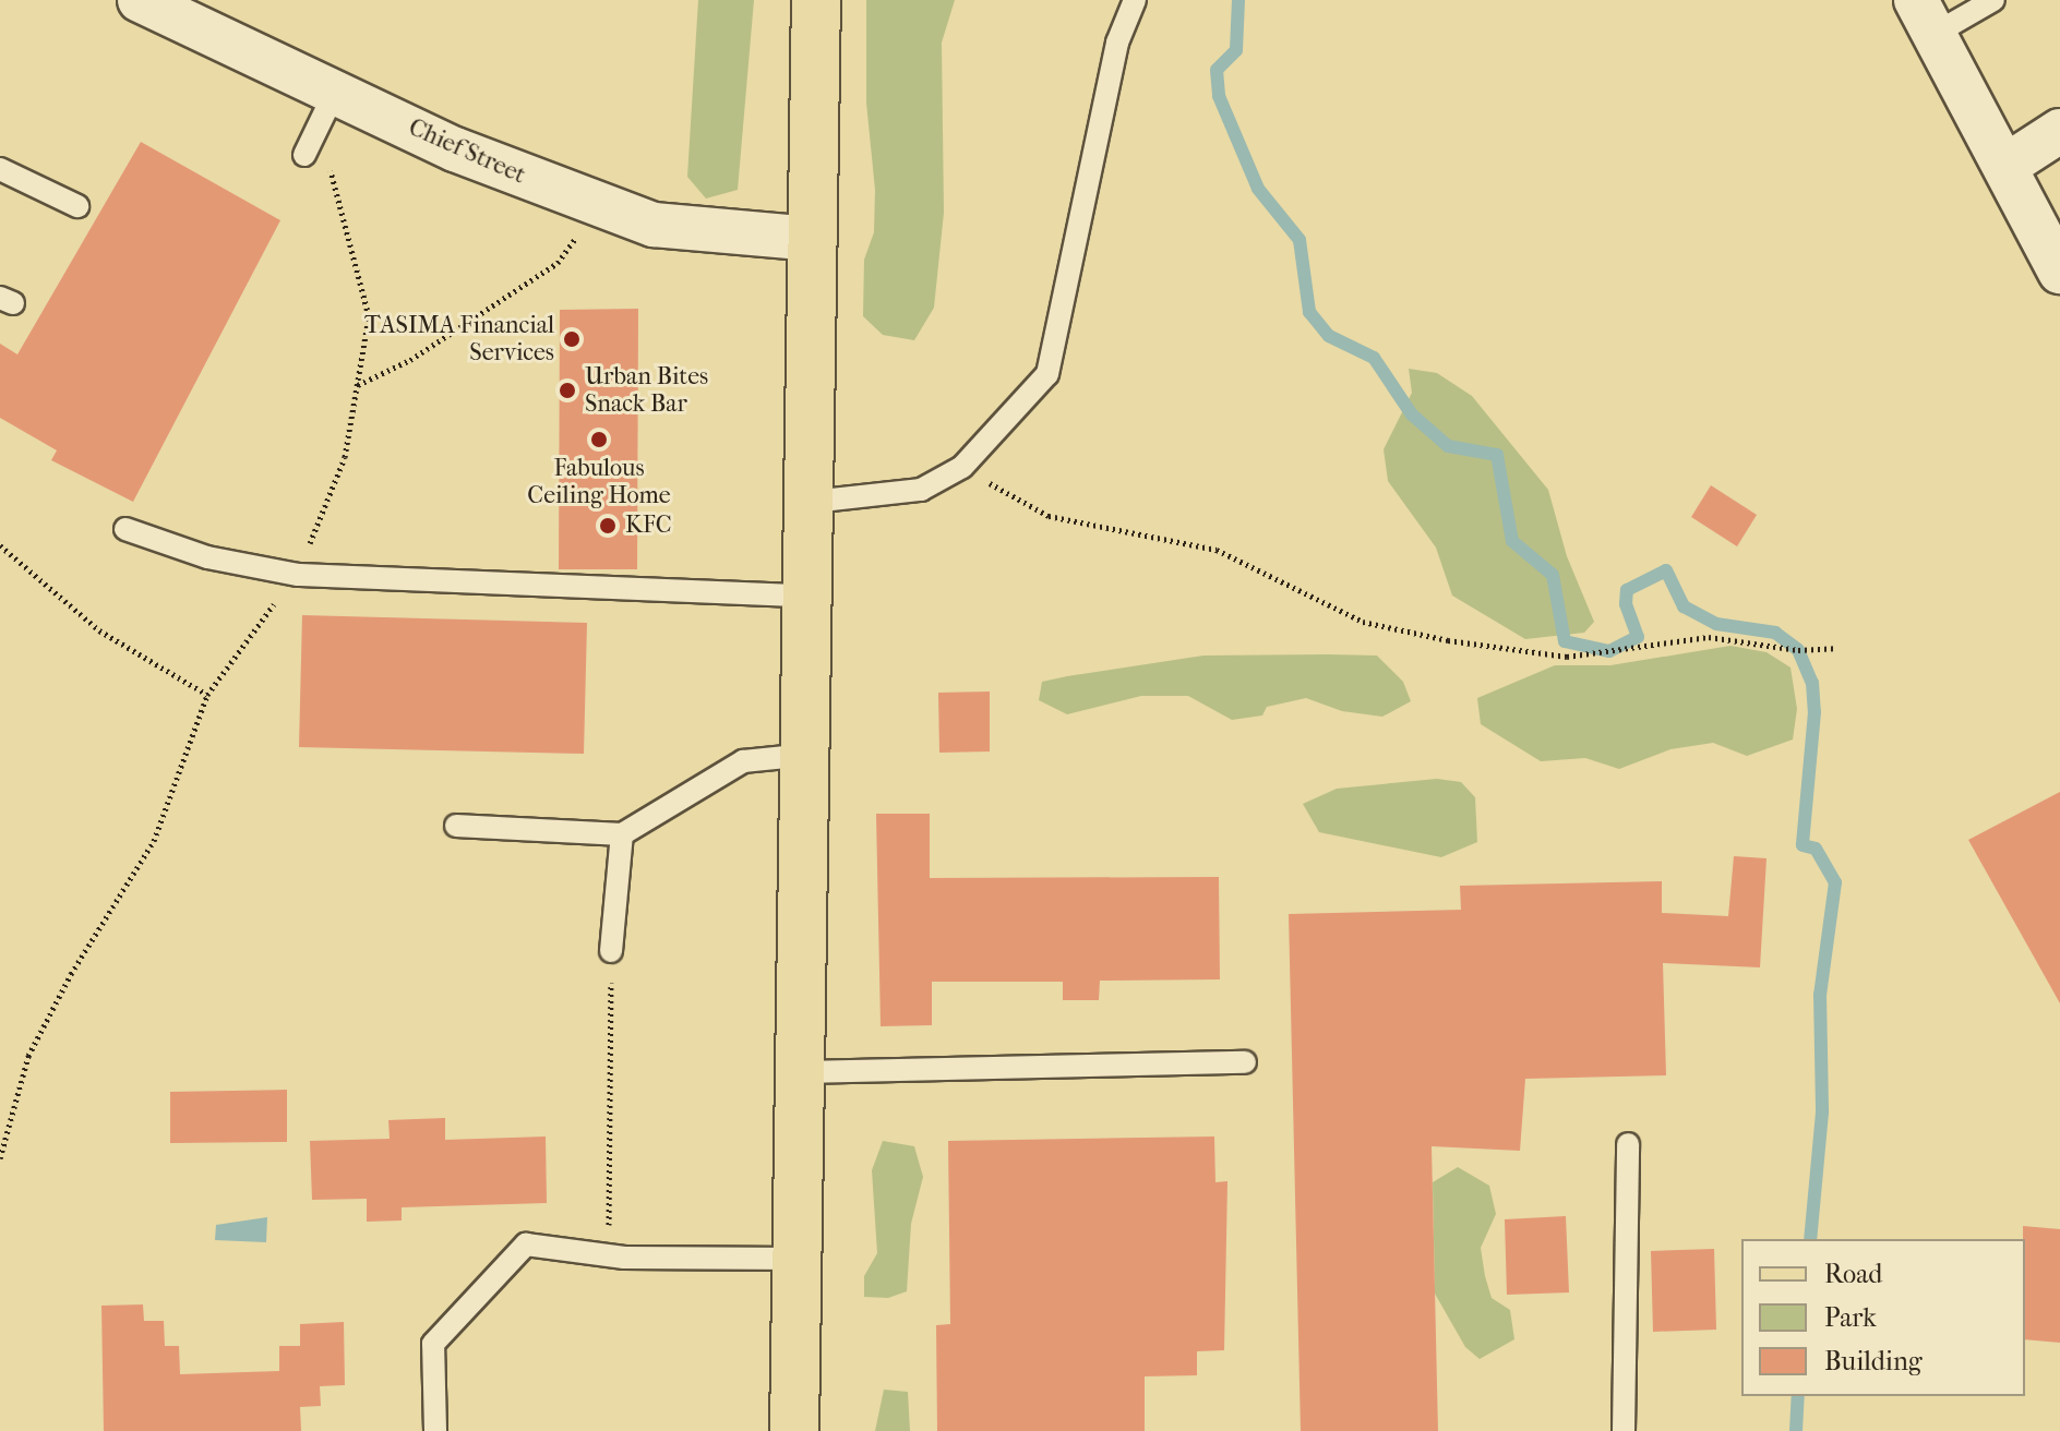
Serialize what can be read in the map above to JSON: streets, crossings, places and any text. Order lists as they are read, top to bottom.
{
  "streets": {
    "street": ["Chief Street"]
  },
  "places": [
    "TASIMA Financial Services",
    "Urban Bites Snack Bar",
    "Fabulous Ceiling Home",
    "KFC"
  ],
  "legend": ["Road", "Park", "Building"]
}
